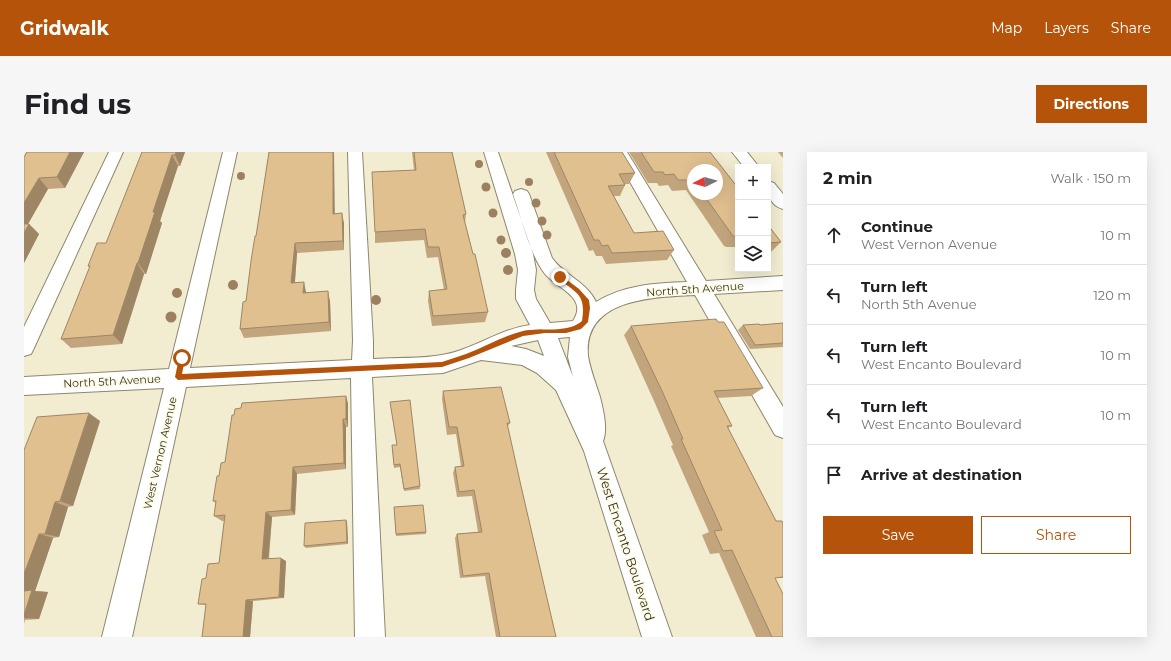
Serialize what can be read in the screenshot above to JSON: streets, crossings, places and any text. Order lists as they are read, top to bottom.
{
  "streets": {
    "street": ["North 5th Avenue", "West Vernon Avenue", "West Encanto Boulevard"]
  },
  "crossings": [
    ["North 5th Avenue", "West Vernon Avenue"],
    ["North 5th Avenue", "West Encanto Boulevard"]
  ],
  "north": "left",
  "page": {
    "header": "Gridwalk",
    "nav": ["Map", "Layers", "Share"],
    "buttons": [
      "Directions",
      ["Save", "Share"]
    ],
    "title": "Find us",
    "heading": ["2 min", "Walk · 150 m"],
    "map_buttons": ["+", "−"],
    "list": [
      ["Continue", "West Vernon Avenue", "10 m"],
      ["Turn left", "North 5th Avenue", "120 m"],
      ["Turn left", "West Encanto Boulevard", "10 m"],
      ["Turn left", "West Encanto Boulevard", "10 m"],
      "Arrive at destination"
    ]
  }
}
